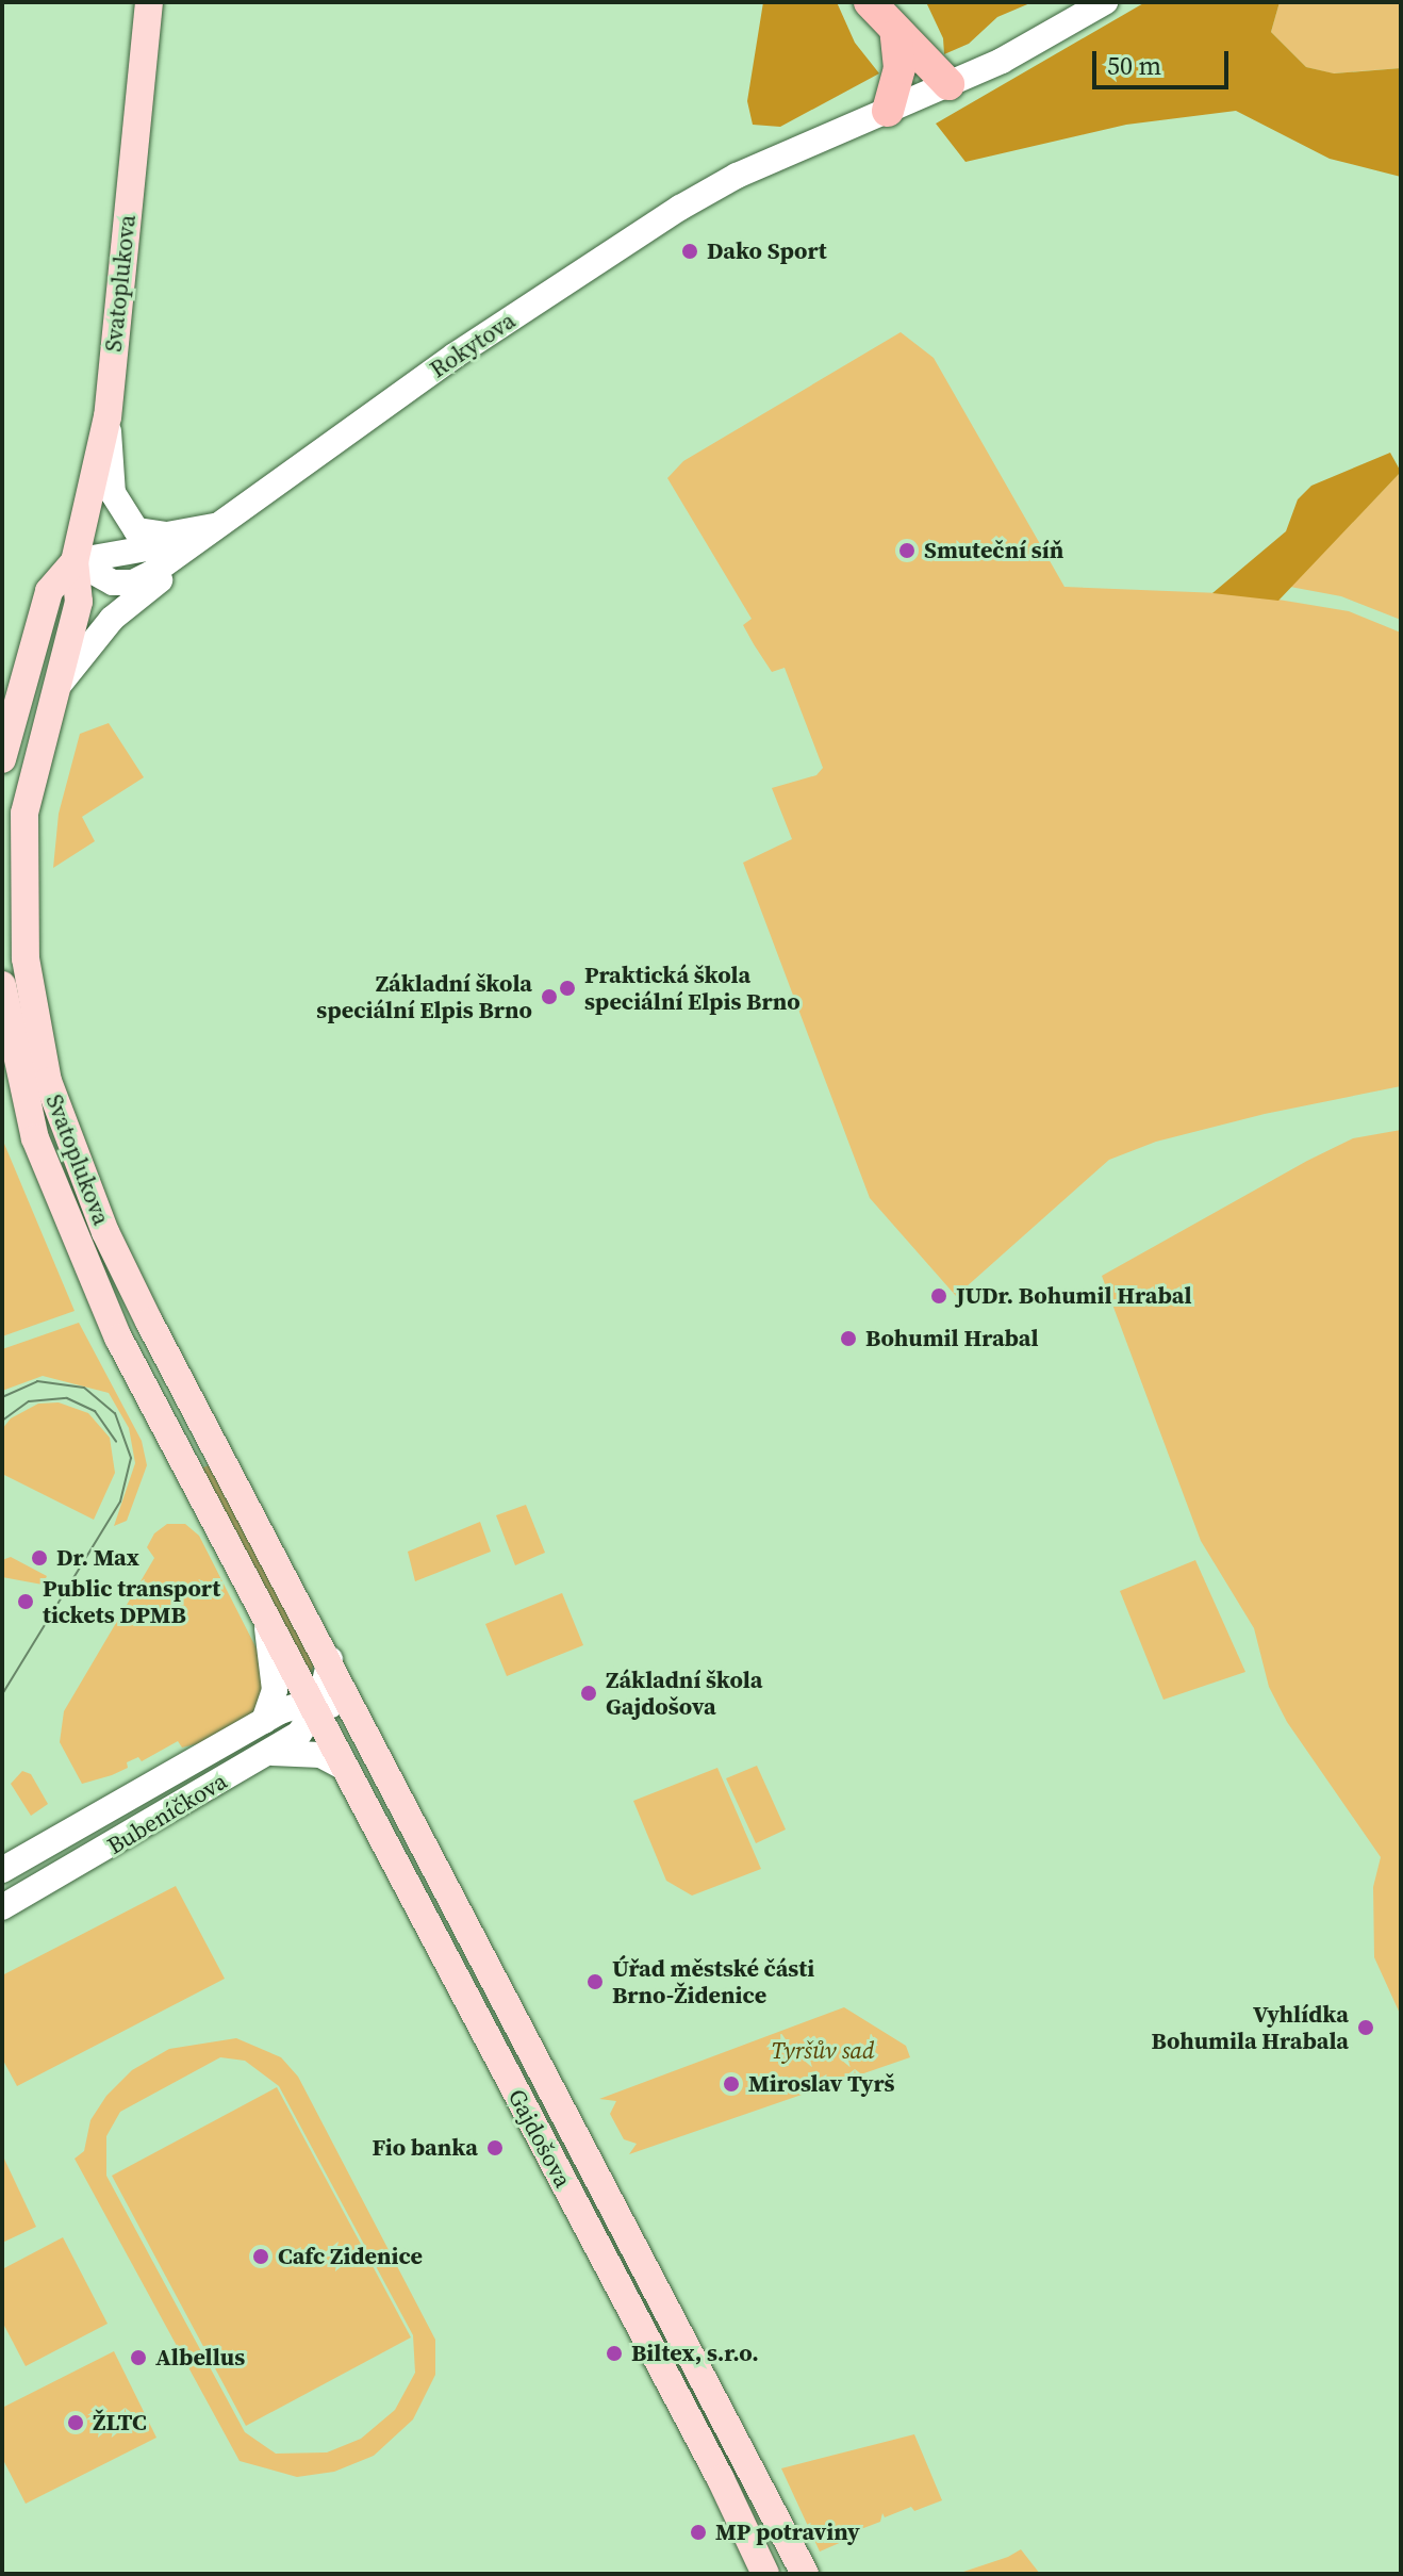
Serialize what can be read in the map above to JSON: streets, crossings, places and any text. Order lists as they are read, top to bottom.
{
  "streets": {
    "main road": [
      "Svatoplukova",
      "Rokytova",
      "Bubeníčkova",
      "Gajdošova"
    ]
  },
  "crossings": [
    ["Svatoplukova", "Bubeníčkova"],
    ["Svatoplukova", "Gajdošova"],
    ["Bubeníčkova", "Gajdošova"]
  ],
  "parks": ["Tyršův sad"],
  "places": [
    "Dako Sport",
    "Smuteční síň",
    "Praktická škola speciální Elpis Brno",
    "Základní škola speciální Elpis Brno",
    "JUDr. Bohumil Hrabal",
    "Bohumil Hrabal",
    "Dr. Max",
    "Public transport tickets DPMB",
    "Základní škola Gajdošova",
    "Úřad městské části Brno-Židenice",
    "Vyhlídka Bohumila Hrabala",
    "Miroslav Tyrš",
    "Fio banka",
    "Cafc Zidenice",
    "Biltex, s.r.o.",
    "Albellus",
    "ŽLTC",
    "MP potraviny"
  ],
  "scale_bar": "50 m"
}
